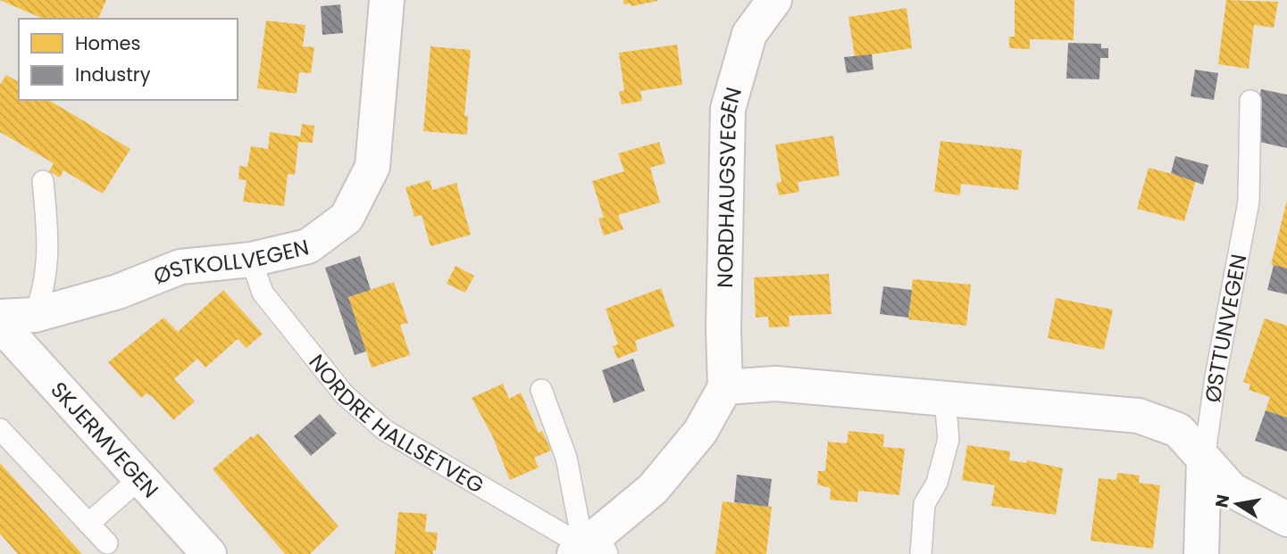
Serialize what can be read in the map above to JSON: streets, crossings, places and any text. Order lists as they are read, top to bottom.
{
  "streets": {
    "street": [
      "NORDHAUGSVEGEN",
      "ØSTKOLLVEGEN",
      "ØSTTUNVEGEN",
      "SKJERMVEGEN"
    ],
    "lane": ["NORDRE HALLSETVEG"]
  },
  "crossings": [
    ["ØSTKOLLVEGEN", "NORDRE HALLSETVEG"]
  ],
  "legend": ["Homes", "Industry"],
  "north": "left"
}
